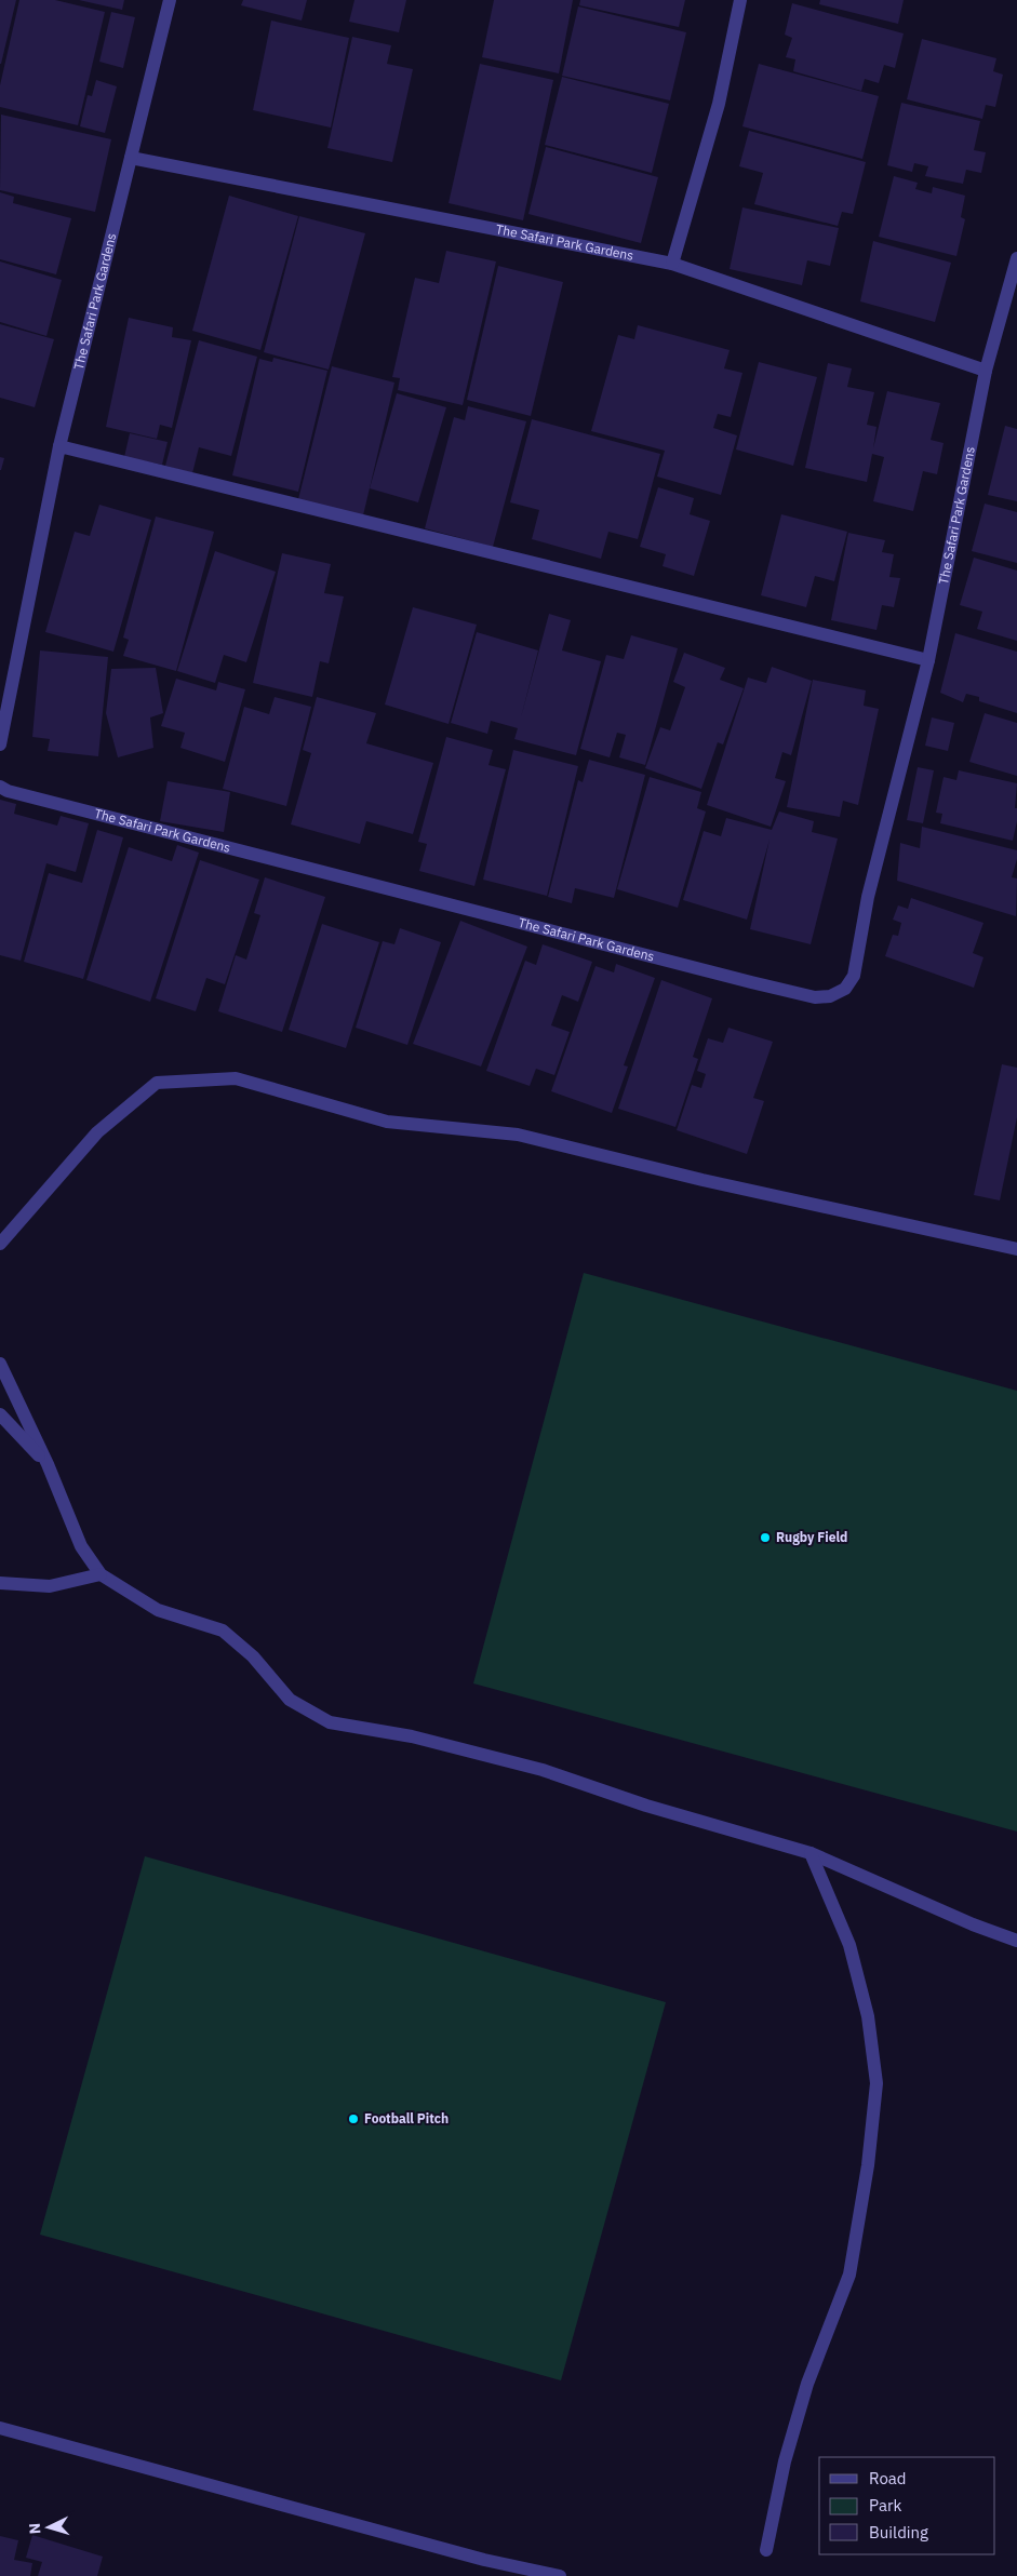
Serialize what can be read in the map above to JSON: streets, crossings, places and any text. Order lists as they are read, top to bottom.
{
  "streets": {
    "street": ["The Safari Park Gardens"]
  },
  "places": ["Rugby Field", "Football Pitch"],
  "legend": ["Road", "Park", "Building"],
  "north": "left"
}
